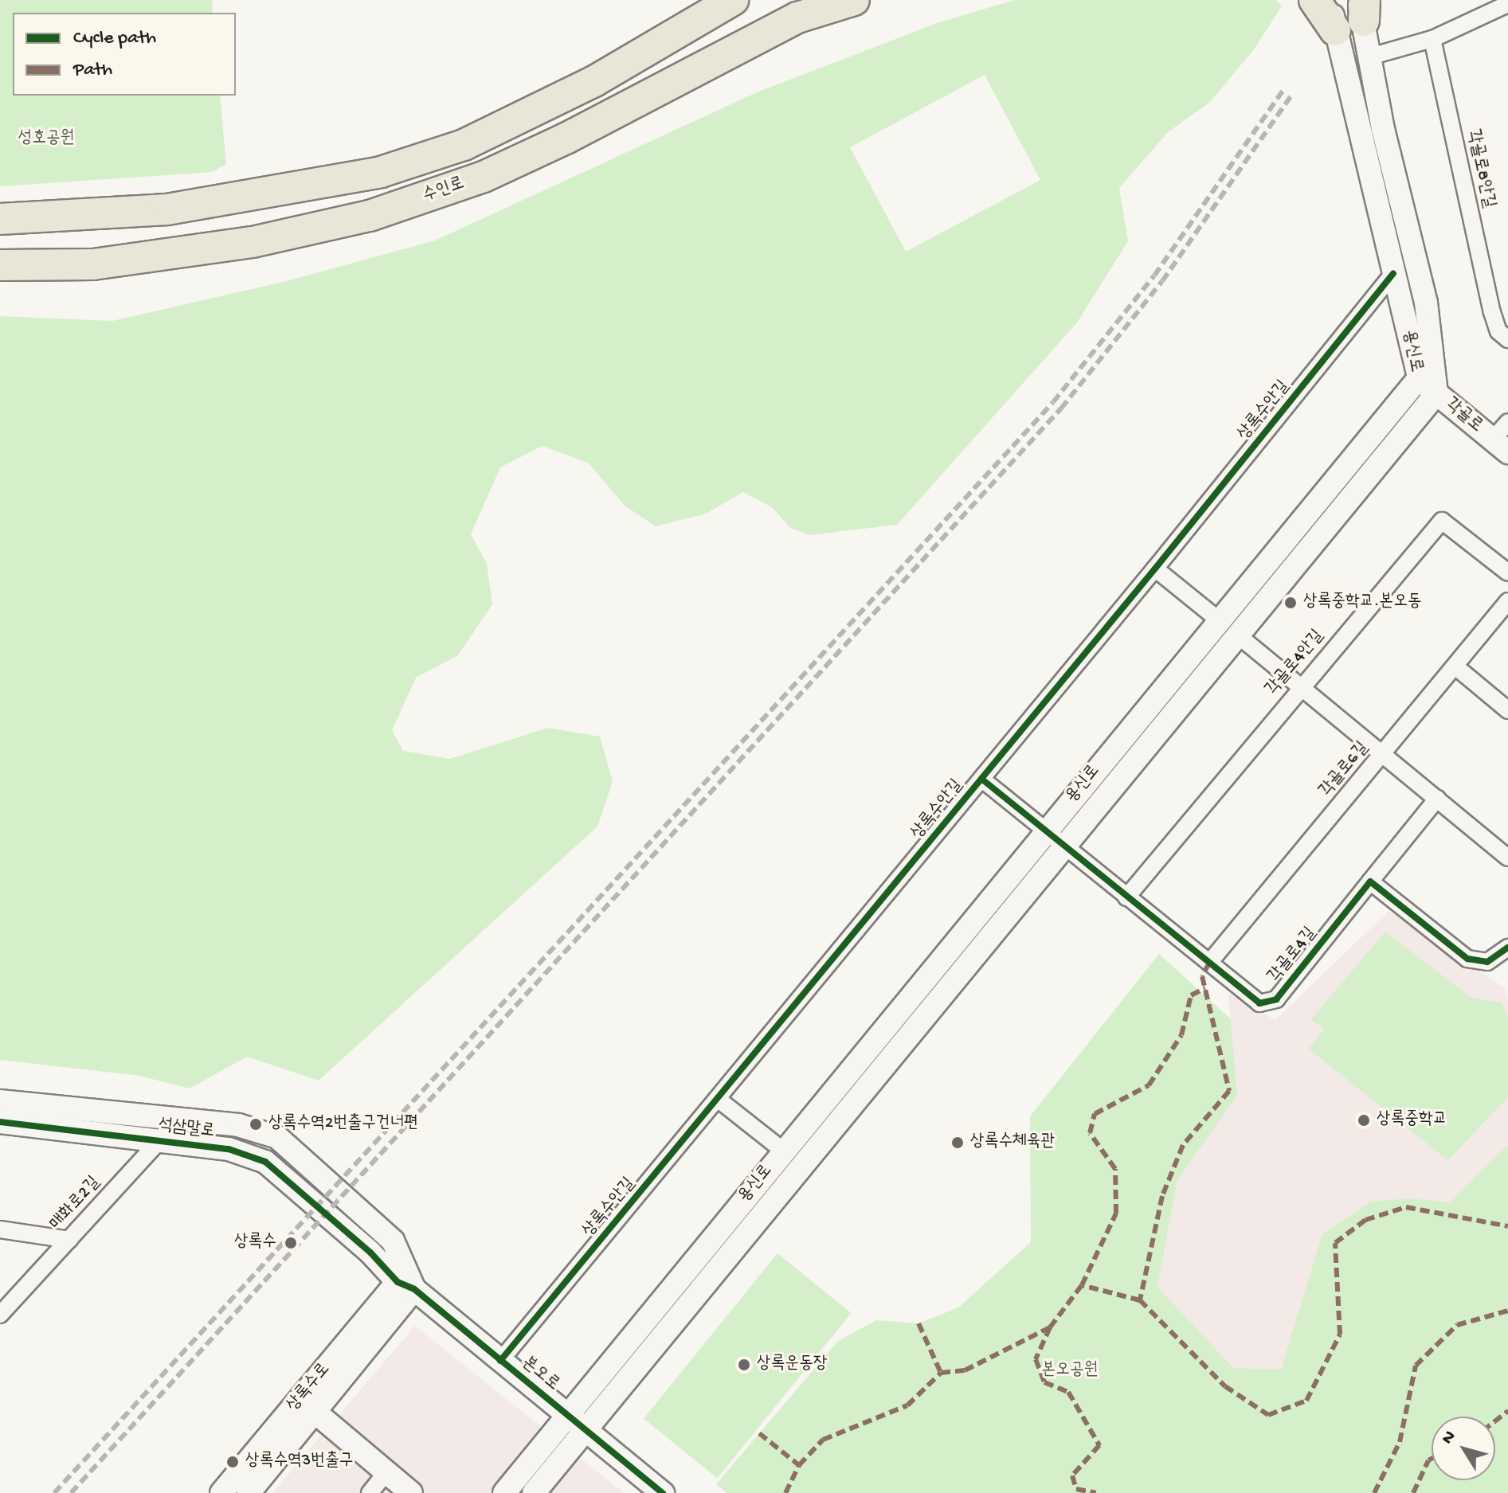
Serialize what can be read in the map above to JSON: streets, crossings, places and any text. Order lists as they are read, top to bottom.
{
  "streets": {
    "highway": ["수인로"],
    "main road": [
      "용신로",
      "각골로",
      "석삼말로",
      "본오로",
      "상록수로"
    ],
    "street": [
      "각골로8안길",
      "상록수안길",
      "각골로4안길",
      "각골로6길",
      "각골로4길",
      "매화로2길"
    ]
  },
  "crossings": [
    ["용신로", "상록수안길"],
    ["용신로", "각골로"],
    ["용신로", "각골로4길"],
    ["용신로", "본오로"],
    ["상록수안길", "각골로4길"],
    ["상록수안길", "본오로"],
    ["각골로4안길", "각골로4길"],
    ["각골로6길", "각골로4길"],
    ["석삼말로", "매화로2길"],
    ["석삼말로", "본오로"],
    ["석삼말로", "상록수로"],
    ["본오로", "상록수로"]
  ],
  "parks": ["성호공원", "본오공원"],
  "places": [
    "상록중학교.본오동",
    "상록중학교",
    "상록수역2번출구건너편",
    "상록수체육관",
    "상록수",
    "상록운동장",
    "상록수역3번출구"
  ],
  "legend": ["Cycle path", "Path"],
  "north": "top left"
}
